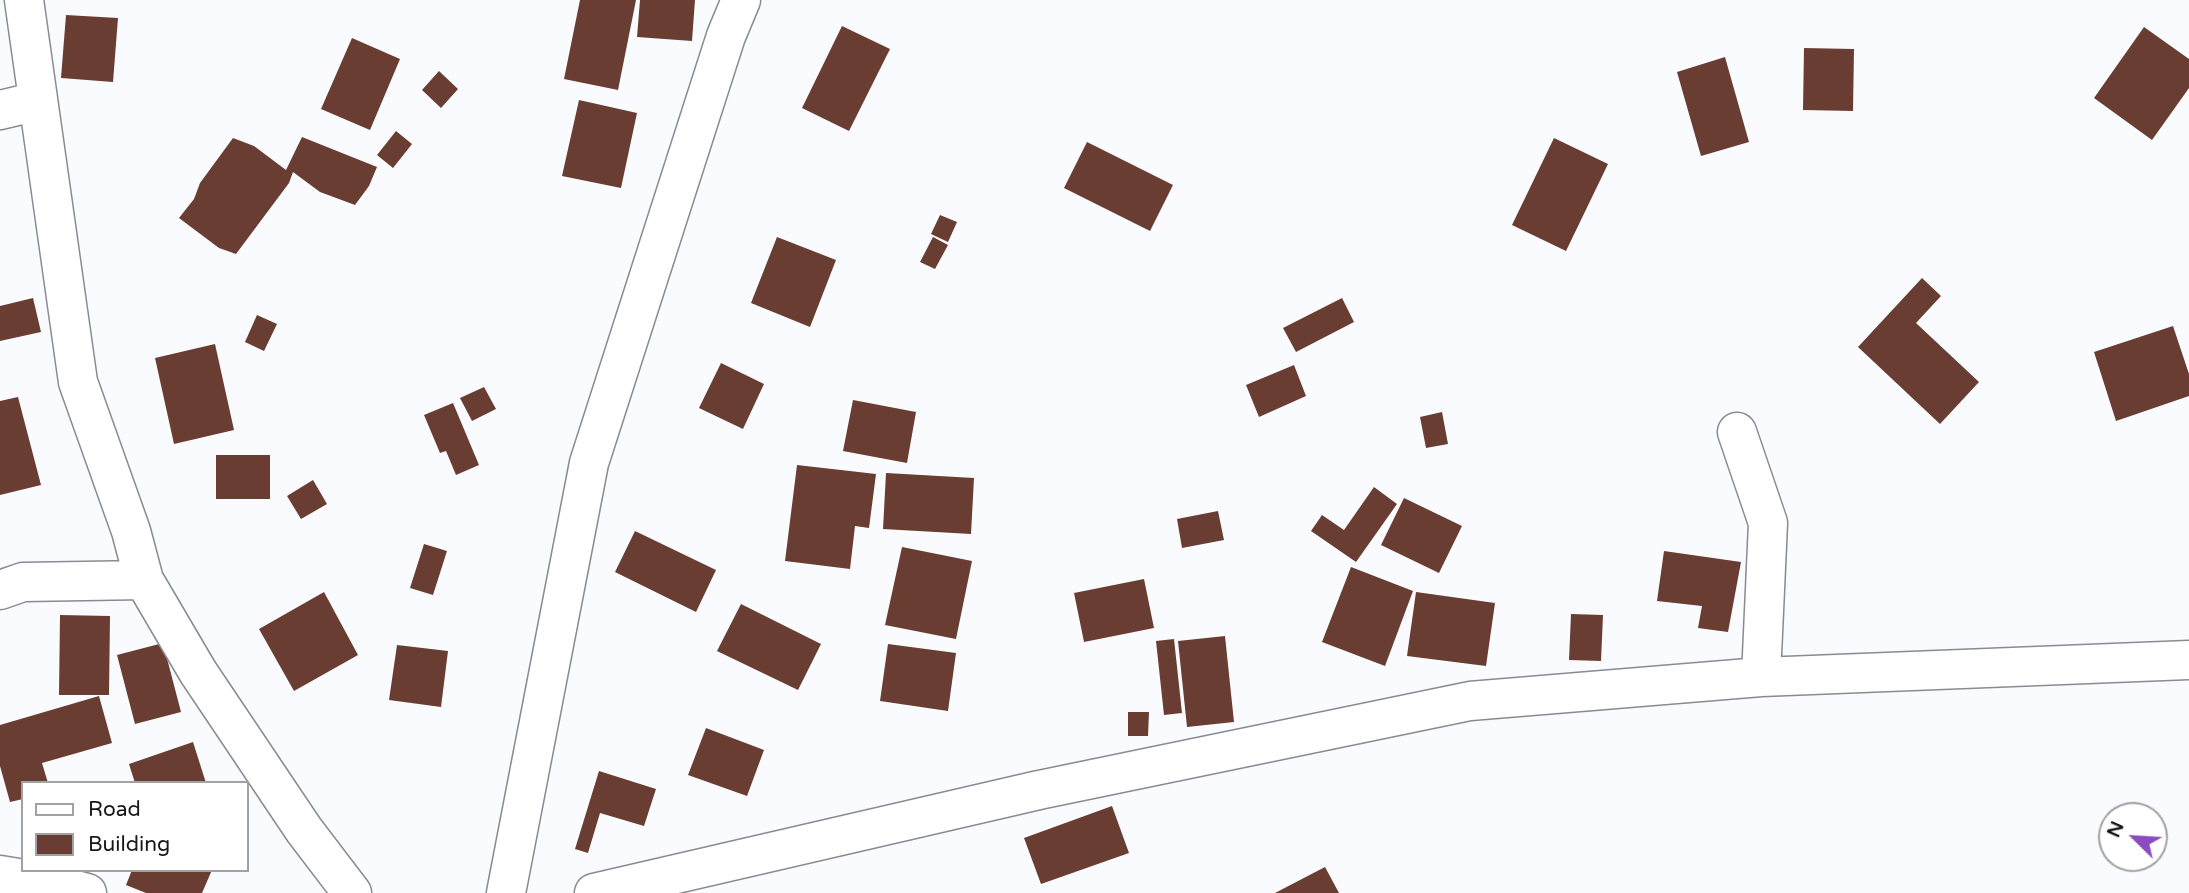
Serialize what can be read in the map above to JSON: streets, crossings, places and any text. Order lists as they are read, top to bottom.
{
  "legend": ["Road", "Building"],
  "north": "top left"
}
